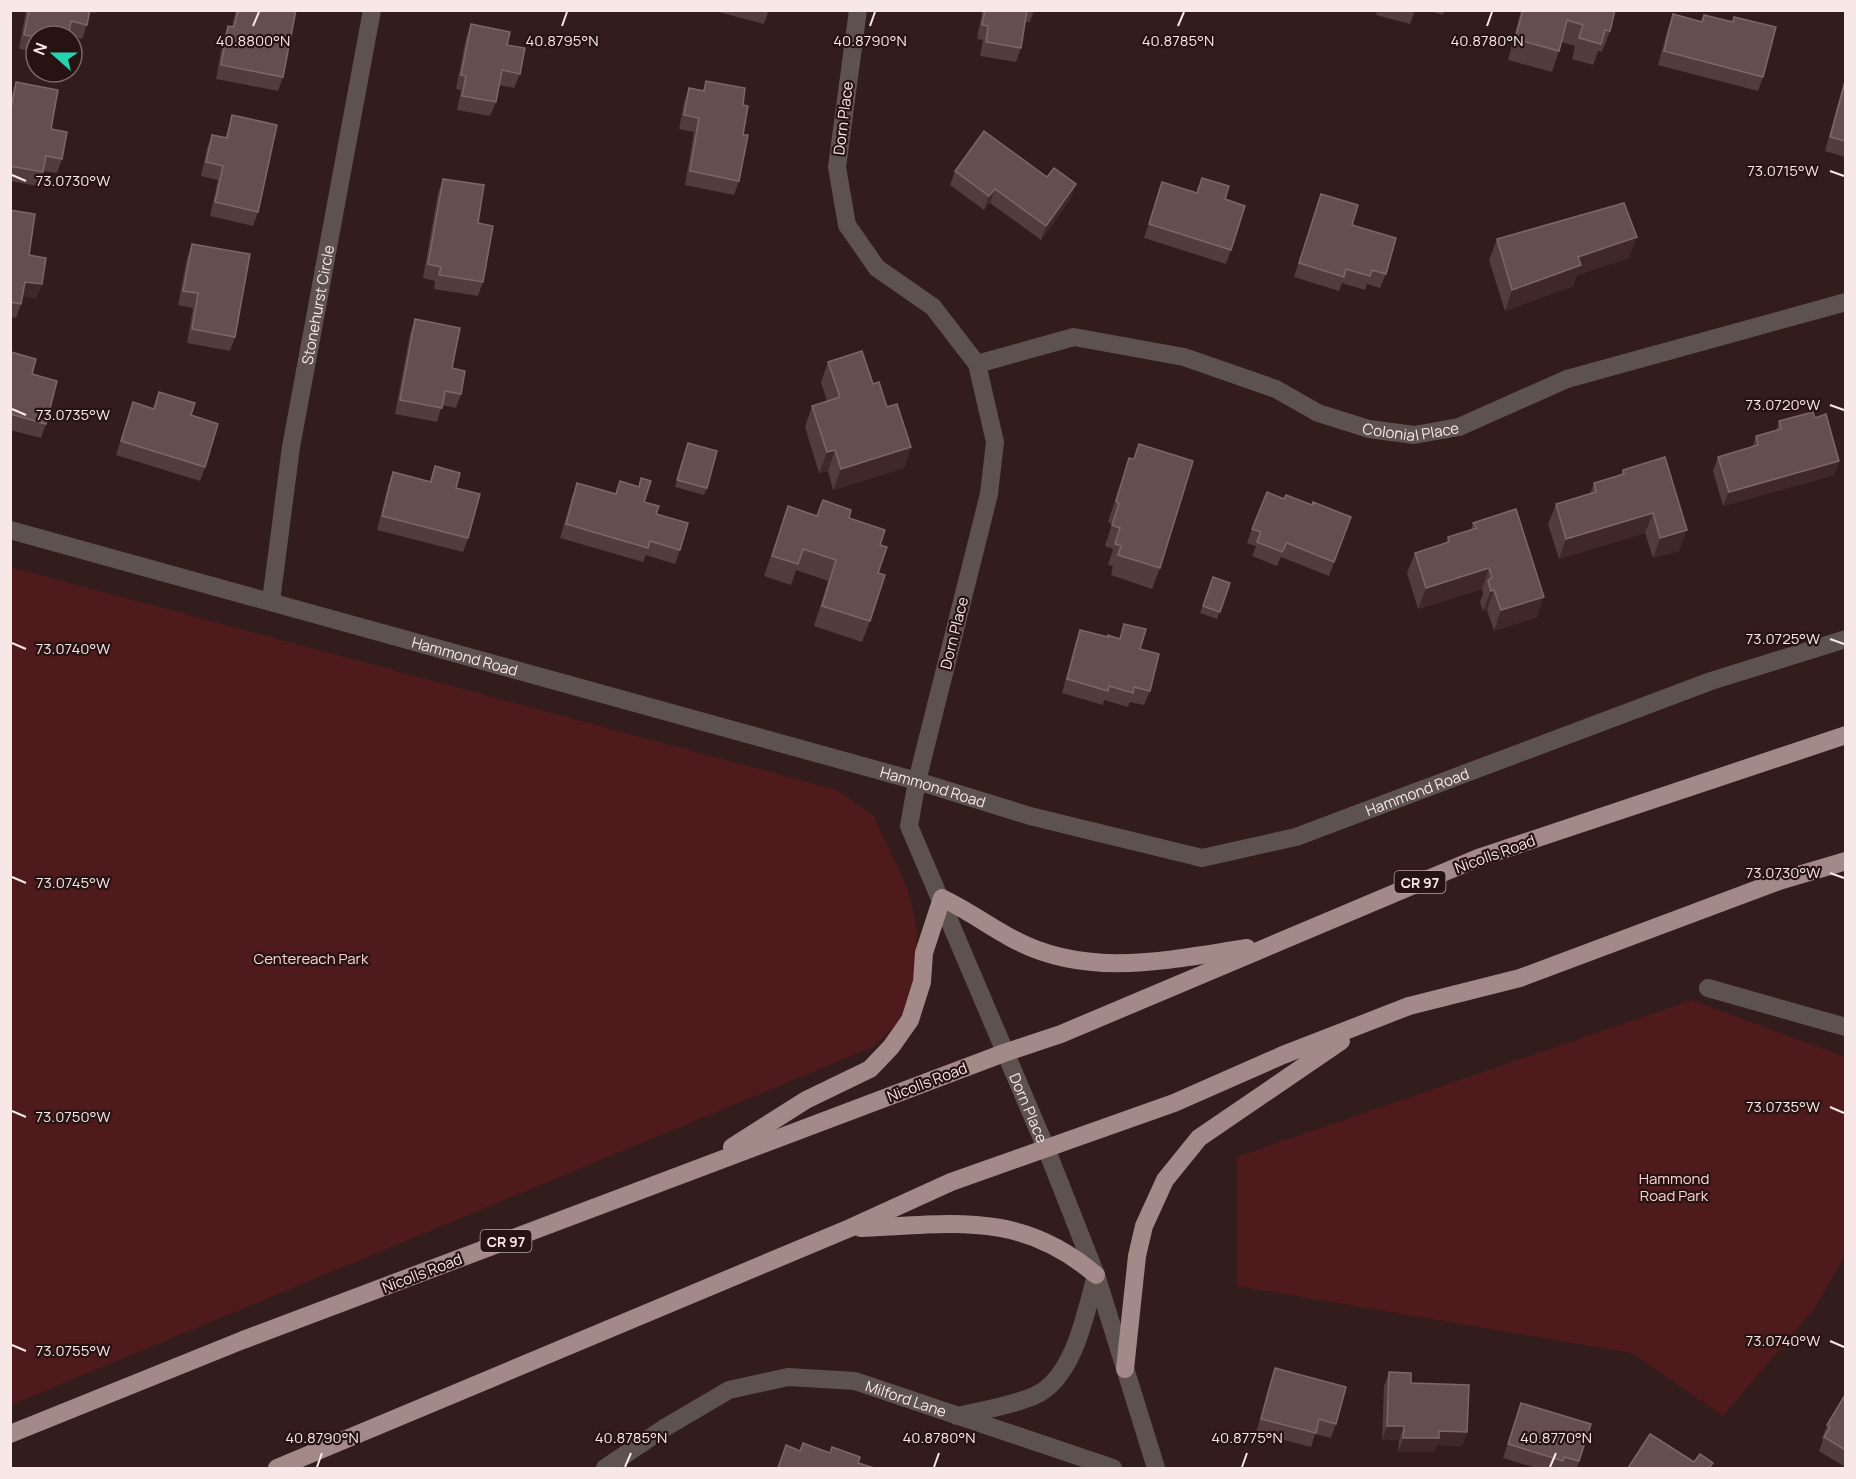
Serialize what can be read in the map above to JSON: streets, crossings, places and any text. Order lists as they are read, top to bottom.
{
  "streets": {
    "highway": ["Nicolls Road", "CR 97"],
    "street": [
      "Dorn Place",
      "Stonehurst Circle",
      "Colonial Place",
      "Hammond Road",
      "Milford Lane"
    ]
  },
  "crossings": [
    ["Dorn Place", "Colonial Place"],
    ["Dorn Place", "Hammond Road"],
    ["Dorn Place", "Nicolls Road"],
    ["Stonehurst Circle", "Hammond Road"]
  ],
  "parks": ["Centereach Park", "Hammond Road Park"],
  "north": "left",
  "coordinates": [
    "40.8800°N",
    "40.8785°N",
    "40.8795°N",
    "40.8790°N",
    "40.8780°N",
    "73.0715°W",
    "73.0730°W",
    "73.0720°W",
    "73.0735°W",
    "73.0725°W",
    "73.0740°W",
    "73.0745°W",
    "73.0750°W",
    "73.0755°W",
    "40.8775°N",
    "40.8770°N"
  ]
}
